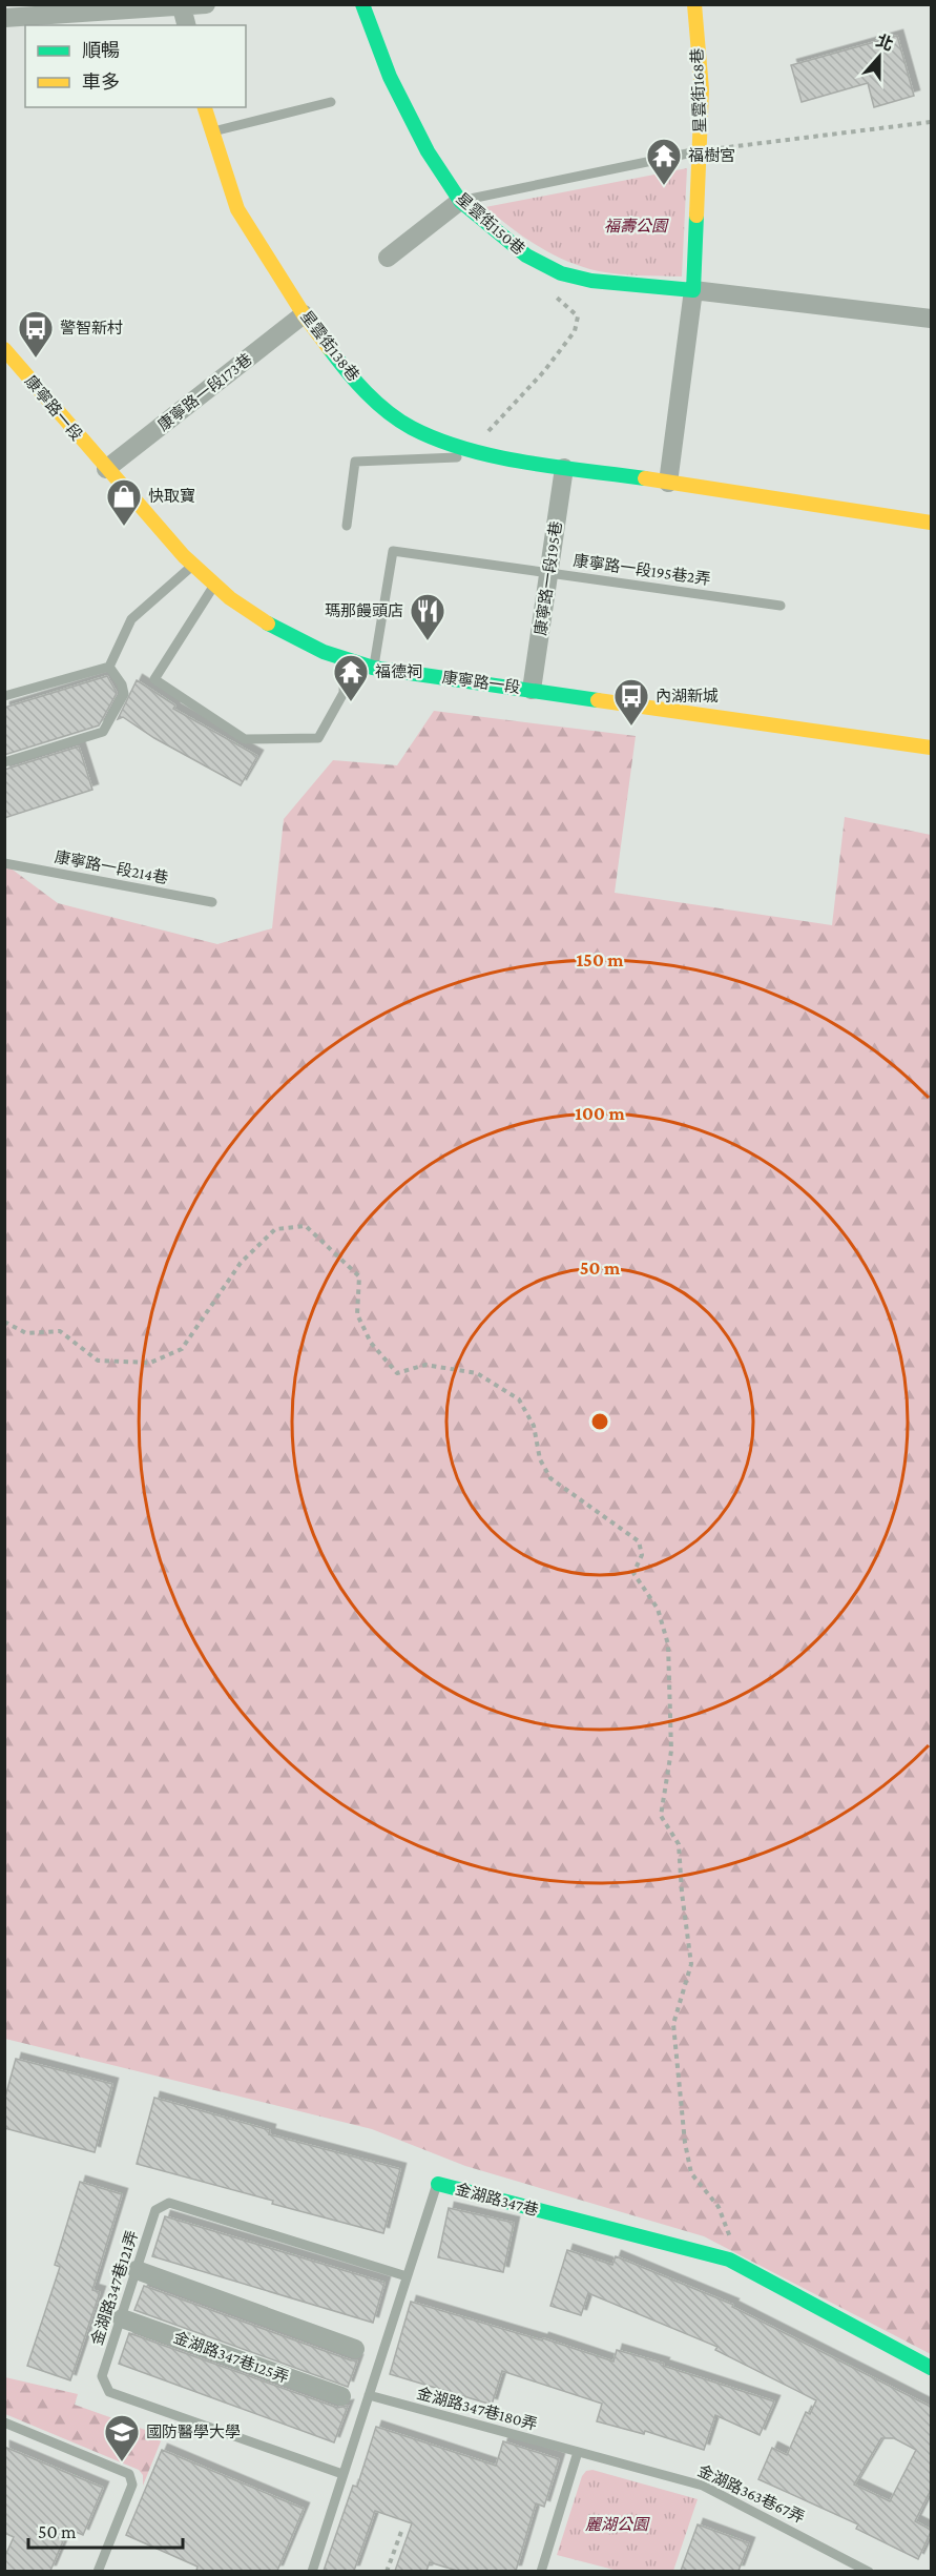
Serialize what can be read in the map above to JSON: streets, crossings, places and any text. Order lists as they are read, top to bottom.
{
  "streets": {
    "street": [
      "星雲街168巷",
      "星雲街150巷",
      "星雲街138巷",
      "康寧路一段173巷",
      "康寧路一段",
      "康寧路一段195巷",
      "金湖路347巷",
      "金湖路347巷125弄"
    ],
    "lane": [
      "康寧路一段195巷2弄",
      "康寧路一段214巷",
      "金湖路347巷121弄",
      "金湖路347巷180弄",
      "金湖路363巷67弄"
    ]
  },
  "crossings": [
    ["星雲街168巷", "星雲街150巷"],
    ["星雲街138巷", "康寧路一段173巷"],
    ["星雲街138巷", "康寧路一段195巷"],
    ["康寧路一段173巷", "康寧路一段"],
    ["康寧路一段", "康寧路一段195巷2弄"],
    ["康寧路一段", "康寧路一段195巷"],
    ["康寧路一段195巷2弄", "康寧路一段195巷"],
    ["金湖路347巷", "金湖路347巷121弄"],
    ["金湖路347巷", "金湖路347巷180弄"],
    ["金湖路347巷121弄", "金湖路347巷125弄"],
    ["金湖路347巷180弄", "金湖路363巷67弄"]
  ],
  "parks": ["福壽公園", "麗湖公園"],
  "places": {
    "temple": ["福樹宮", "福德祠"],
    "bus stop": ["警智新村", "內湖新城"],
    "shop": ["快取寶"],
    "restaurant": ["瑪那饅頭店"],
    "school or university": ["國防醫學大學"]
  },
  "legend": ["順暢", "車多"],
  "scale_bar": "50 m",
  "north": "top",
  "rings": ["150 m", "100 m", "50 m"]
}
